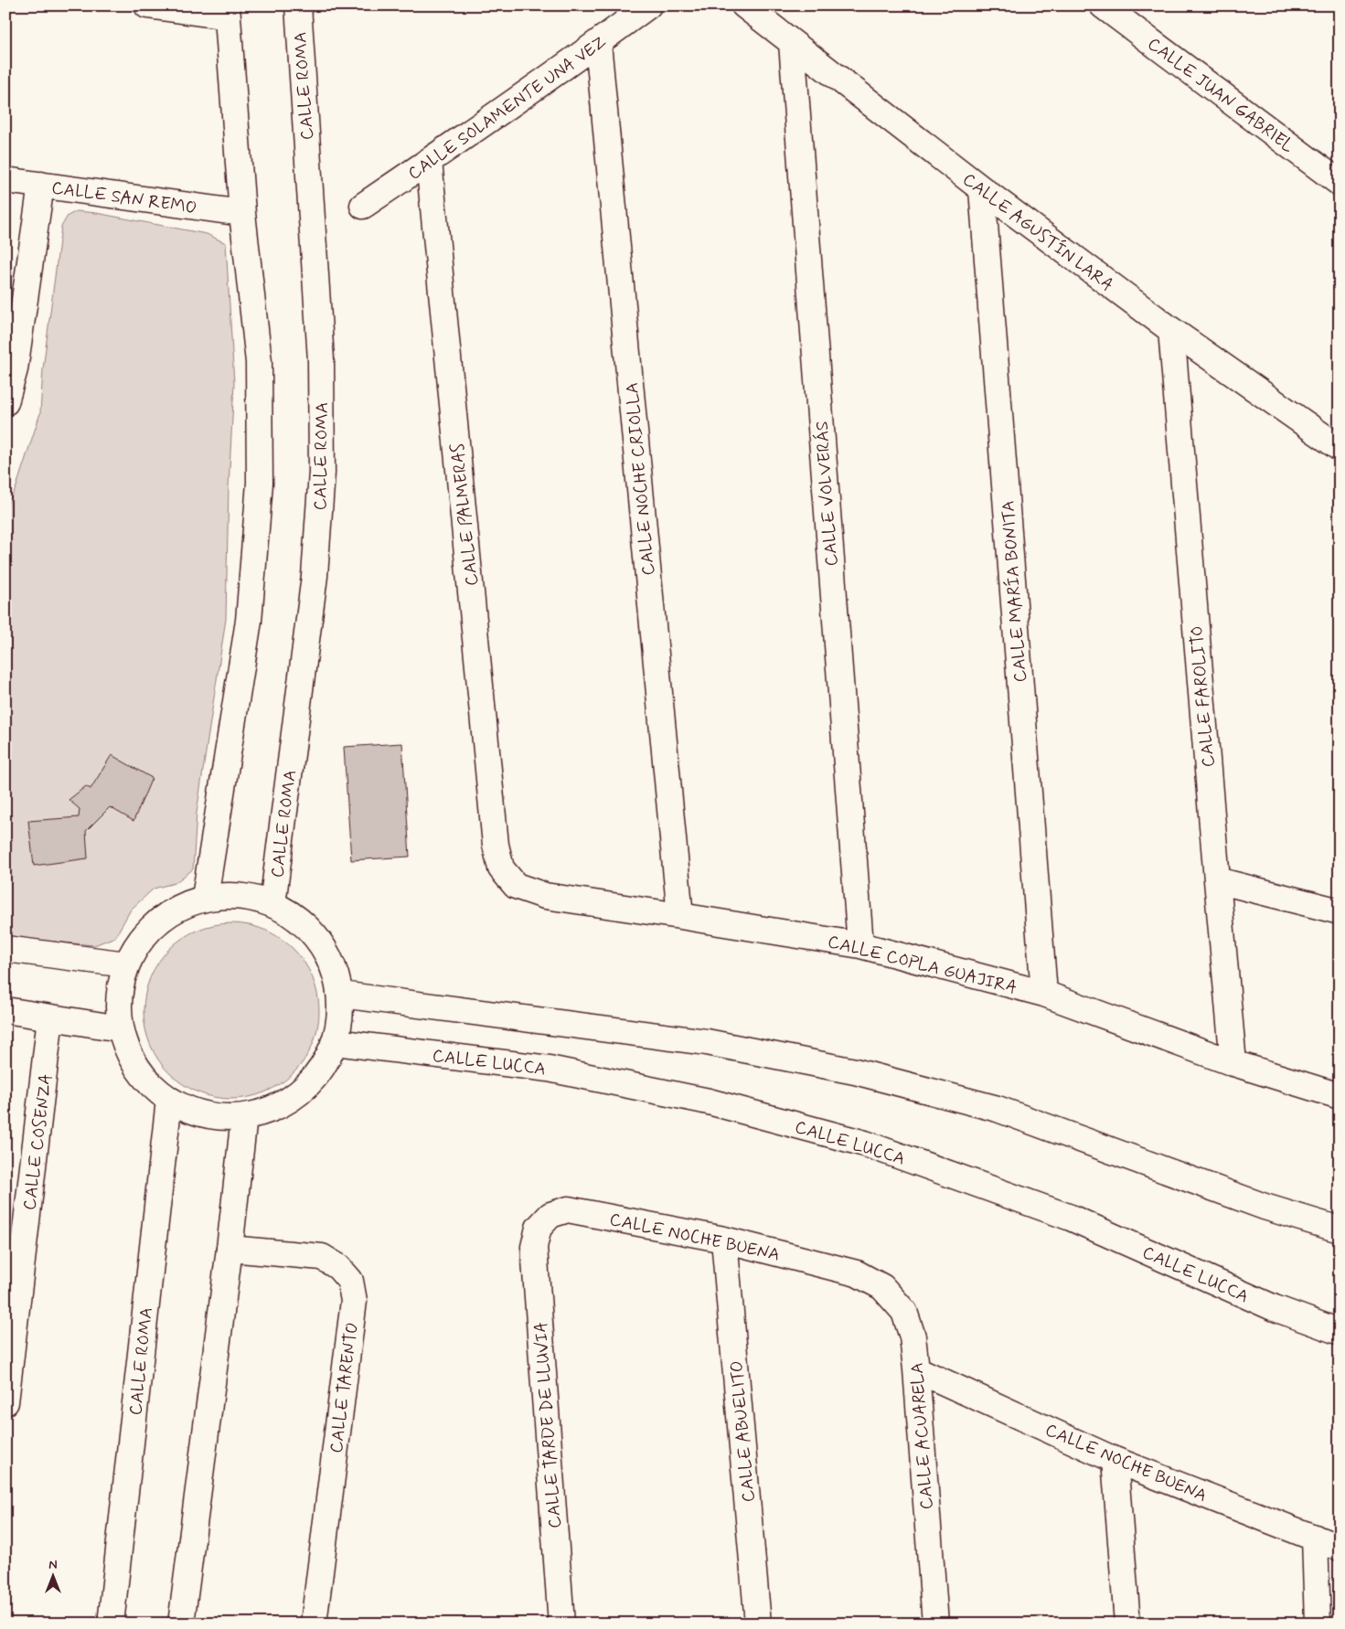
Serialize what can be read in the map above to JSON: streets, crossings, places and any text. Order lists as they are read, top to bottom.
{
  "streets": {
    "street": [
      "CALLE ROMA",
      "CALLE JUAN GABRIEL",
      "CALLE SOLAMENTE UNA VEZ",
      "CALLE SAN REMO",
      "CALLE AGUSTÍN LARA",
      "CALLE NOCHE CRIOLLA",
      "CALLE VOLVERÁS",
      "CALLE PALMERAS",
      "CALLE MARÍA BONITA",
      "CALLE FAROLITO",
      "CALLE COPLA GUAJIRA",
      "CALLE LUCCA",
      "CALLE COSENZA",
      "CALLE NOCHE BUENA",
      "CALLE TARENTO",
      "CALLE TARDE DE LLUVIA",
      "CALLE ABUELITO",
      "CALLE ACUARELA"
    ]
  },
  "crossings": [
    ["CALLE SOLAMENTE UNA VEZ", "CALLE NOCHE CRIOLLA"],
    ["CALLE SOLAMENTE UNA VEZ", "CALLE PALMERAS"],
    ["CALLE AGUSTÍN LARA", "CALLE VOLVERÁS"],
    ["CALLE AGUSTÍN LARA", "CALLE MARÍA BONITA"],
    ["CALLE AGUSTÍN LARA", "CALLE FAROLITO"],
    ["CALLE NOCHE CRIOLLA", "CALLE COPLA GUAJIRA"],
    ["CALLE VOLVERÁS", "CALLE COPLA GUAJIRA"],
    ["CALLE PALMERAS", "CALLE COPLA GUAJIRA"],
    ["CALLE MARÍA BONITA", "CALLE COPLA GUAJIRA"],
    ["CALLE FAROLITO", "CALLE COPLA GUAJIRA"],
    ["CALLE NOCHE BUENA", "CALLE TARDE DE LLUVIA"],
    ["CALLE NOCHE BUENA", "CALLE ABUELITO"],
    ["CALLE NOCHE BUENA", "CALLE ACUARELA"]
  ],
  "north": "top"
}
